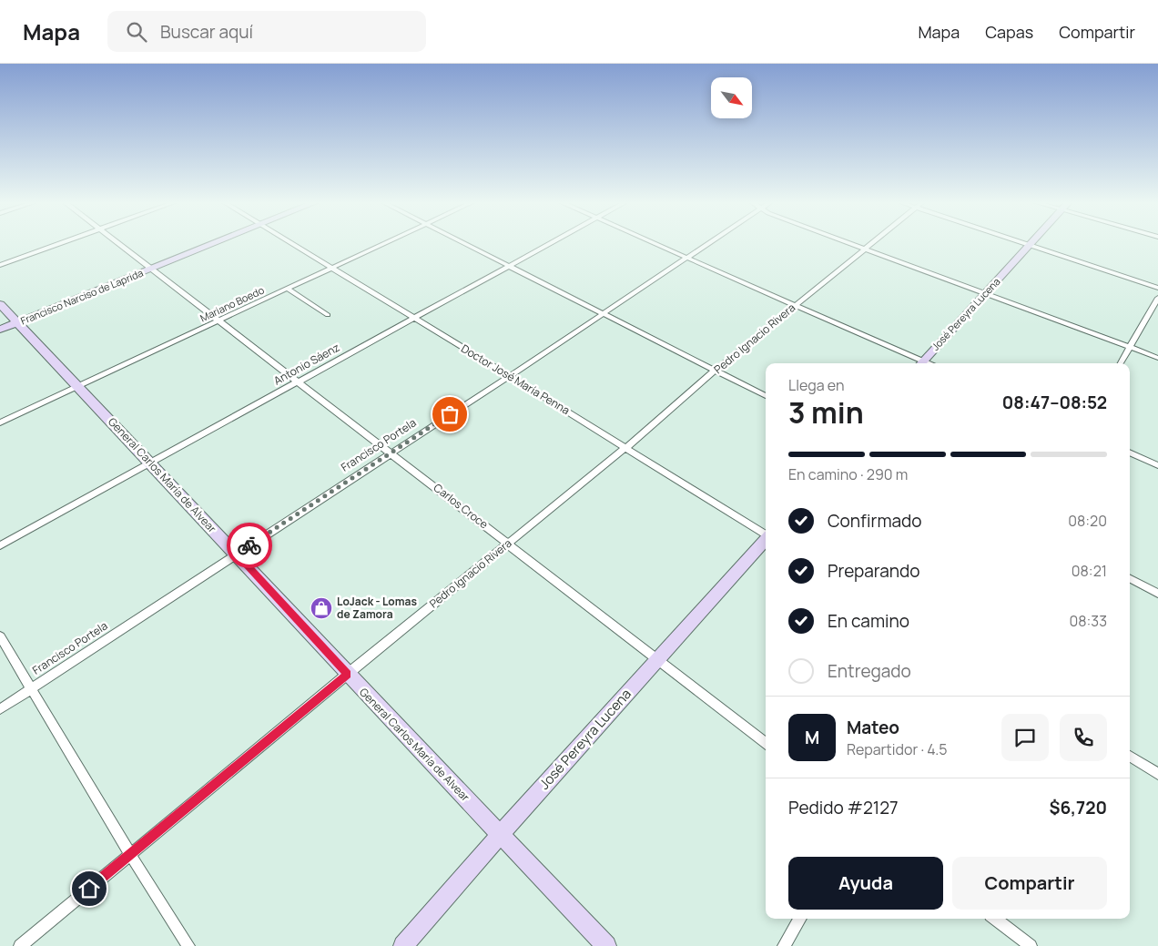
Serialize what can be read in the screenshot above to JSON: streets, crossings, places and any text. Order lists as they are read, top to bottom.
{
  "streets": {
    "street": [
      "Francisco Narciso de Laprida",
      "Mariano Boedo",
      "José Pereyra Lucena",
      "Pedro Ignacio Rivera",
      "Antonio Sáenz",
      "Doctor José María Penna",
      "Francisco Portela",
      "General Carlos María de Alvear",
      "Carlos Croce"
    ]
  },
  "crossings": [
    ["Francisco Narciso de Laprida", "General Carlos María de Alvear"],
    ["Francisco Narciso de Laprida", "Carlos Croce"],
    ["Mariano Boedo", "Doctor José María Penna"],
    ["Mariano Boedo", "General Carlos María de Alvear"],
    ["Mariano Boedo", "Carlos Croce"],
    ["José Pereyra Lucena", "General Carlos María de Alvear"],
    ["José Pereyra Lucena", "Carlos Croce"],
    ["Pedro Ignacio Rivera", "Doctor José María Penna"],
    ["Pedro Ignacio Rivera", "General Carlos María de Alvear"],
    ["Pedro Ignacio Rivera", "Carlos Croce"],
    ["Antonio Sáenz", "Doctor José María Penna"],
    ["Antonio Sáenz", "General Carlos María de Alvear"],
    ["Antonio Sáenz", "Carlos Croce"],
    ["Doctor José María Penna", "Francisco Portela"],
    ["Francisco Portela", "General Carlos María de Alvear"],
    ["Francisco Portela", "Carlos Croce"]
  ],
  "places": {
    "shop": ["LoJack - Lomas de Zamora"]
  },
  "north": "bottom right",
  "page": {
    "header": "Mapa",
    "search": "Buscar aquí",
    "nav": ["Mapa", "Capas", "Compartir"],
    "heading": ["3 min", "Llega en", "08:47–08:52"],
    "panel": [
      "Mateo",
      "Repartidor · 4.5",
      "Pedido #2127",
      "$6,720"
    ],
    "bar": "En camino · 290 m",
    "list": [
      ["Confirmado", "08:20"],
      ["Preparando", "08:21"],
      ["En camino", "08:33"],
      "Entregado"
    ],
    "round": "M",
    "buttons": ["Ayuda", "Compartir"]
  }
}
